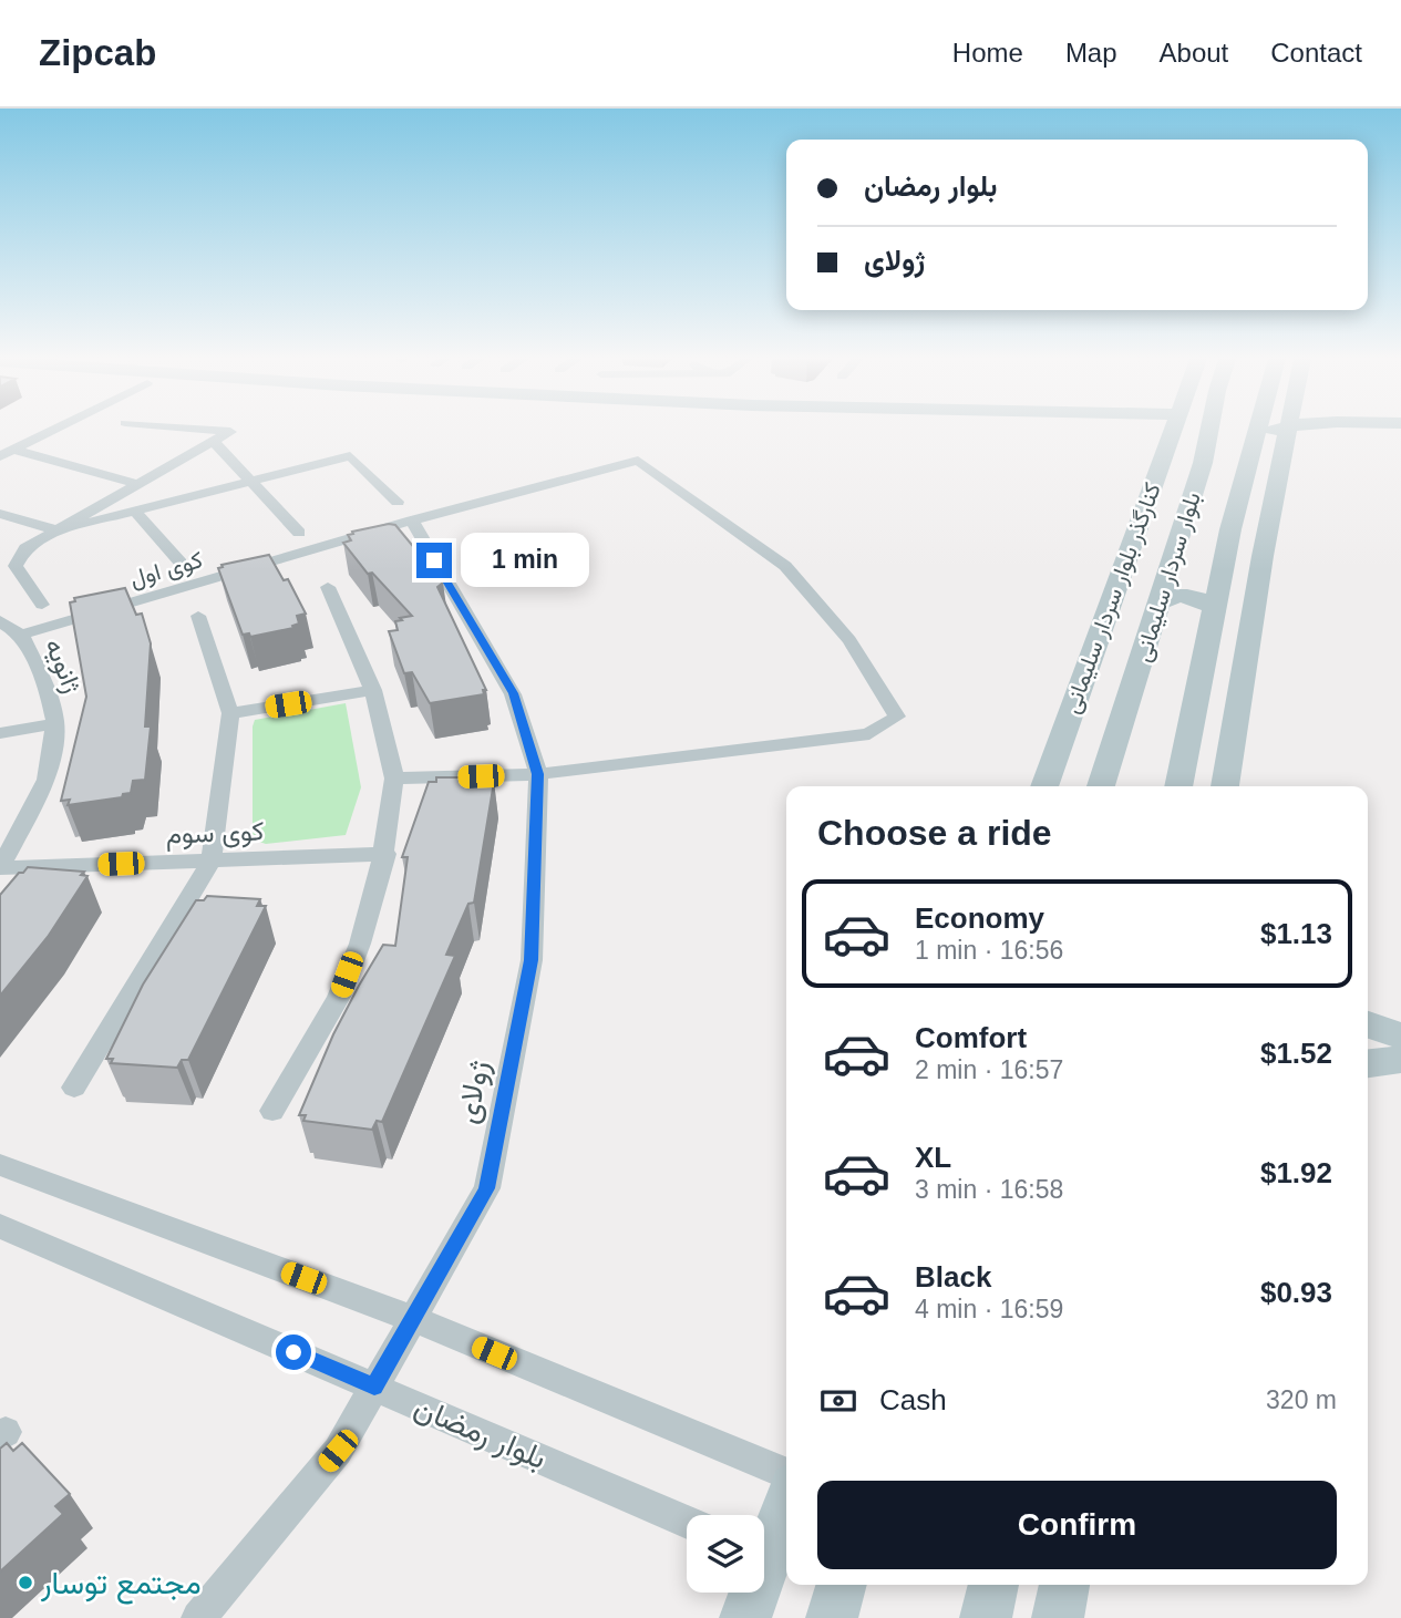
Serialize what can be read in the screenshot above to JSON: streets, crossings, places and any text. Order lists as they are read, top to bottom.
{
  "streets": {
    "main road": ["بلوار سردار سلیمانی", "کنارگذر بلوار سردار سلیمانی"],
    "street": [
      "کوی اول",
      "ژانویه",
      "کوی سوم",
      "ژولای",
      "بلوار رمضان"
    ]
  },
  "crossings": [
    ["کوی اول", "ژانویه"],
    ["کوی اول", "ژولای"],
    ["ژانویه", "کوی سوم"],
    ["ژولای", "بلوار رمضان"]
  ],
  "places": ["مجتمع توسار"],
  "page": {
    "header": "Zipcab",
    "nav": [
      "Home",
      "Map",
      "About",
      "Contact"
    ],
    "banner": ["بلوار رمضان", "ژولای"],
    "bubble": "1 min",
    "heading": "Choose a ride",
    "list": [
      {
        "name": "Economy",
        "note": "1 min · 16:56",
        "value": "$1.13"
      },
      {
        "name": "Comfort",
        "note": "2 min · 16:57",
        "value": "$1.52"
      },
      {
        "name": "XL",
        "note": "3 min · 16:58",
        "value": "$1.92"
      },
      {
        "name": "Black",
        "note": "4 min · 16:59",
        "value": "$0.93"
      }
    ],
    "pay": ["Cash", "320 m"],
    "buttons": "Confirm"
  }
}
